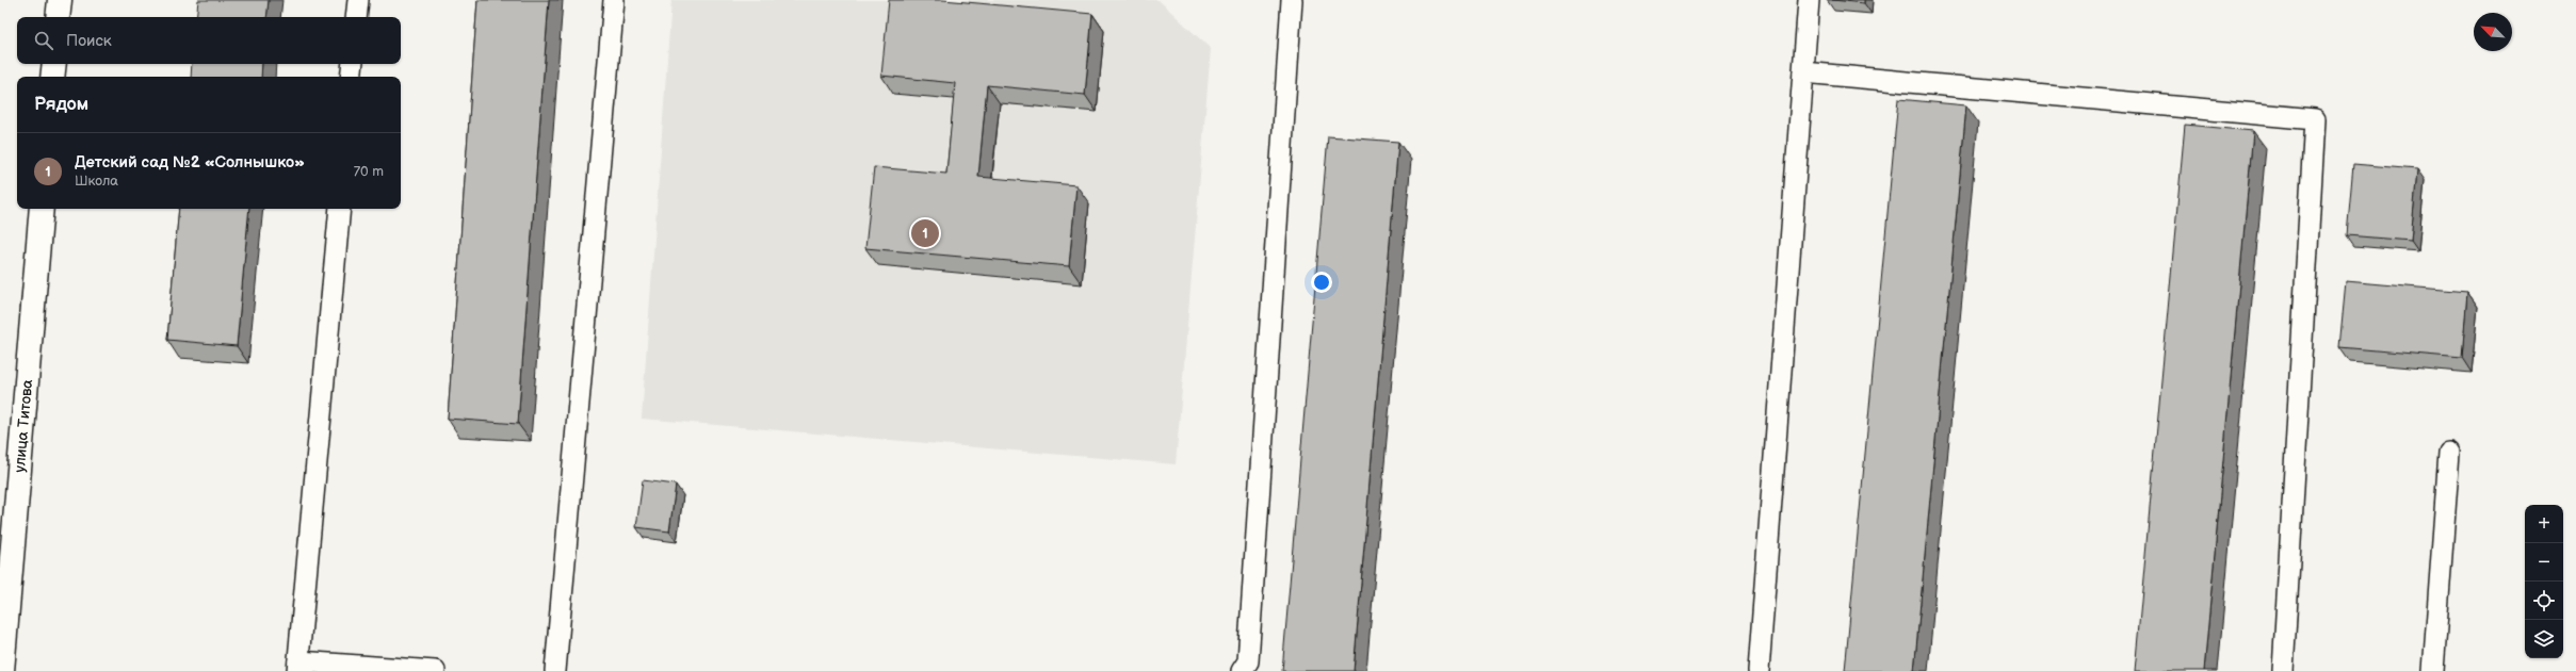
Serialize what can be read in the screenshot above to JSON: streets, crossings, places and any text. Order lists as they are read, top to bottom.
{
  "streets": {
    "street": ["улица Титова"]
  },
  "north": "top left",
  "page": {
    "search": "Поиск",
    "heading": "Рядом",
    "list": [
      {
        "mark": "1",
        "name": "Детский сад №2 «Солнышко»",
        "note": "Школа",
        "value": "70 m"
      }
    ],
    "pins": "1",
    "map_buttons": ["+", "−"]
  }
}
